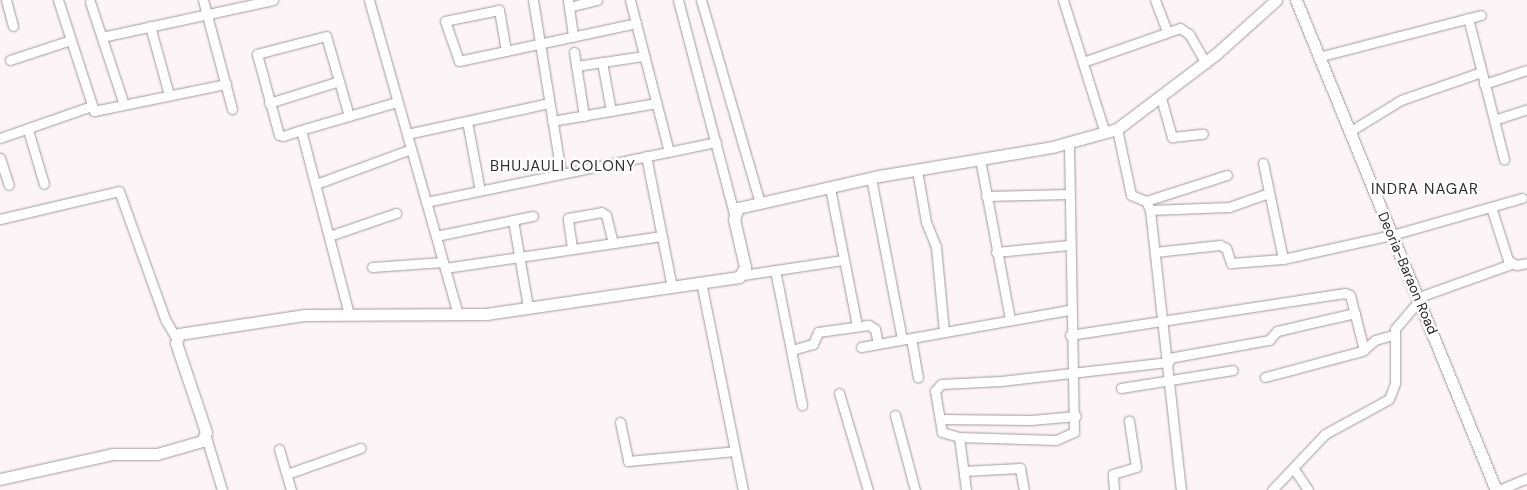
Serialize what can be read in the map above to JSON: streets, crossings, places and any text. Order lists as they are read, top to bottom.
{
  "streets": {
    "street": ["Deoria-Baraon Road"]
  },
  "districts": ["BHUJAULI COLONY", "INDRA NAGAR"]
}
